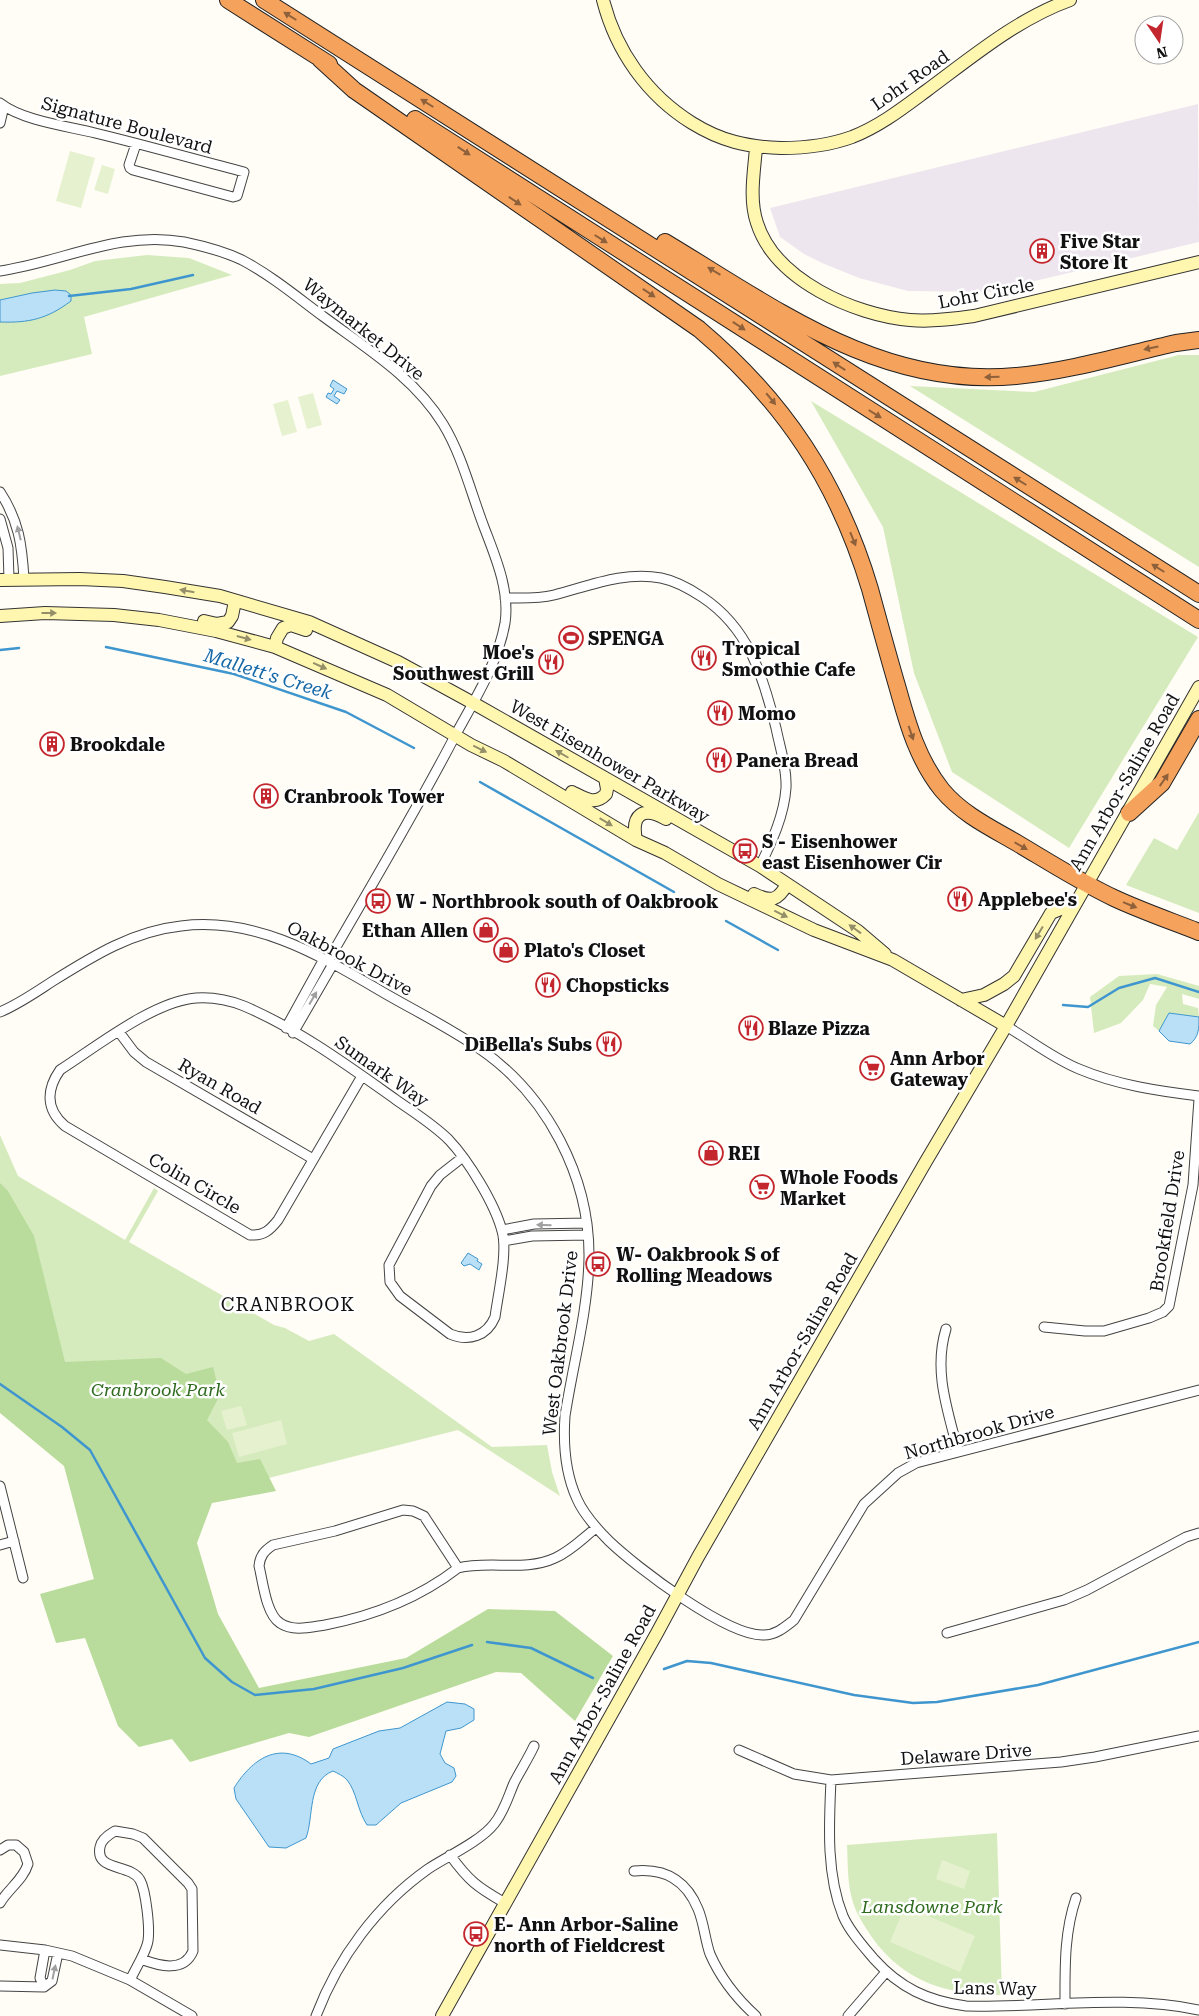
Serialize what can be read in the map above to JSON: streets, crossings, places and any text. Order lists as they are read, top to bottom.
{
  "streets": {
    "main road": [
      "Lohr Road",
      "Lohr Circle",
      "West Eisenhower Parkway",
      "Ann Arbor-Saline Road"
    ],
    "street": [
      "Signature Boulevard",
      "Waymarket Drive",
      "Oakbrook Drive",
      "Sumark Way",
      "Ryan Road",
      "Colin Circle",
      "Brookfield Drive",
      "West Oakbrook Drive",
      "Northbrook Drive",
      "Delaware Drive",
      "Lans Way"
    ]
  },
  "crossings": [
    ["Lohr Road", "Lohr Circle"],
    ["Waymarket Drive", "West Eisenhower Parkway"],
    ["Waymarket Drive", "Oakbrook Drive"],
    ["Waymarket Drive", "Sumark Way"],
    ["West Eisenhower Parkway", "Ann Arbor-Saline Road"],
    ["Ann Arbor-Saline Road", "West Oakbrook Drive"],
    ["Ann Arbor-Saline Road", "Northbrook Drive"],
    ["Oakbrook Drive", "West Oakbrook Drive"],
    ["Sumark Way", "Ryan Road"],
    ["Sumark Way", "Colin Circle"],
    ["Ryan Road", "Colin Circle"],
    ["West Oakbrook Drive", "Northbrook Drive"],
    ["Delaware Drive", "Lans Way"]
  ],
  "districts": ["CRANBROOK"],
  "water": ["Mallett's Creek"],
  "parks": ["Cranbrook Park", "Lansdowne Park"],
  "places": {
    "building": ["Five Star Store It", "Brookdale", "Cranbrook Tower"],
    "sports": ["SPENGA"],
    "restaurant": [
      "Tropical Smoothie Cafe",
      "Moe's Southwest Grill",
      "Momo",
      "Panera Bread",
      "Applebee's",
      "Chopsticks",
      "Blaze Pizza",
      "DiBella's Subs"
    ],
    "bus stop": [
      "S - Eisenhower east Eisenhower Cir",
      "W - Northbrook south of Oakbrook",
      "W- Oakbrook S of Rolling Meadows",
      "E- Ann Arbor-Saline north of Fieldcrest"
    ],
    "shop": ["Ethan Allen", "Plato's Closet", "REI"],
    "supermarket": ["Ann Arbor Gateway", "Whole Foods Market"]
  },
  "north": "bottom"
}
